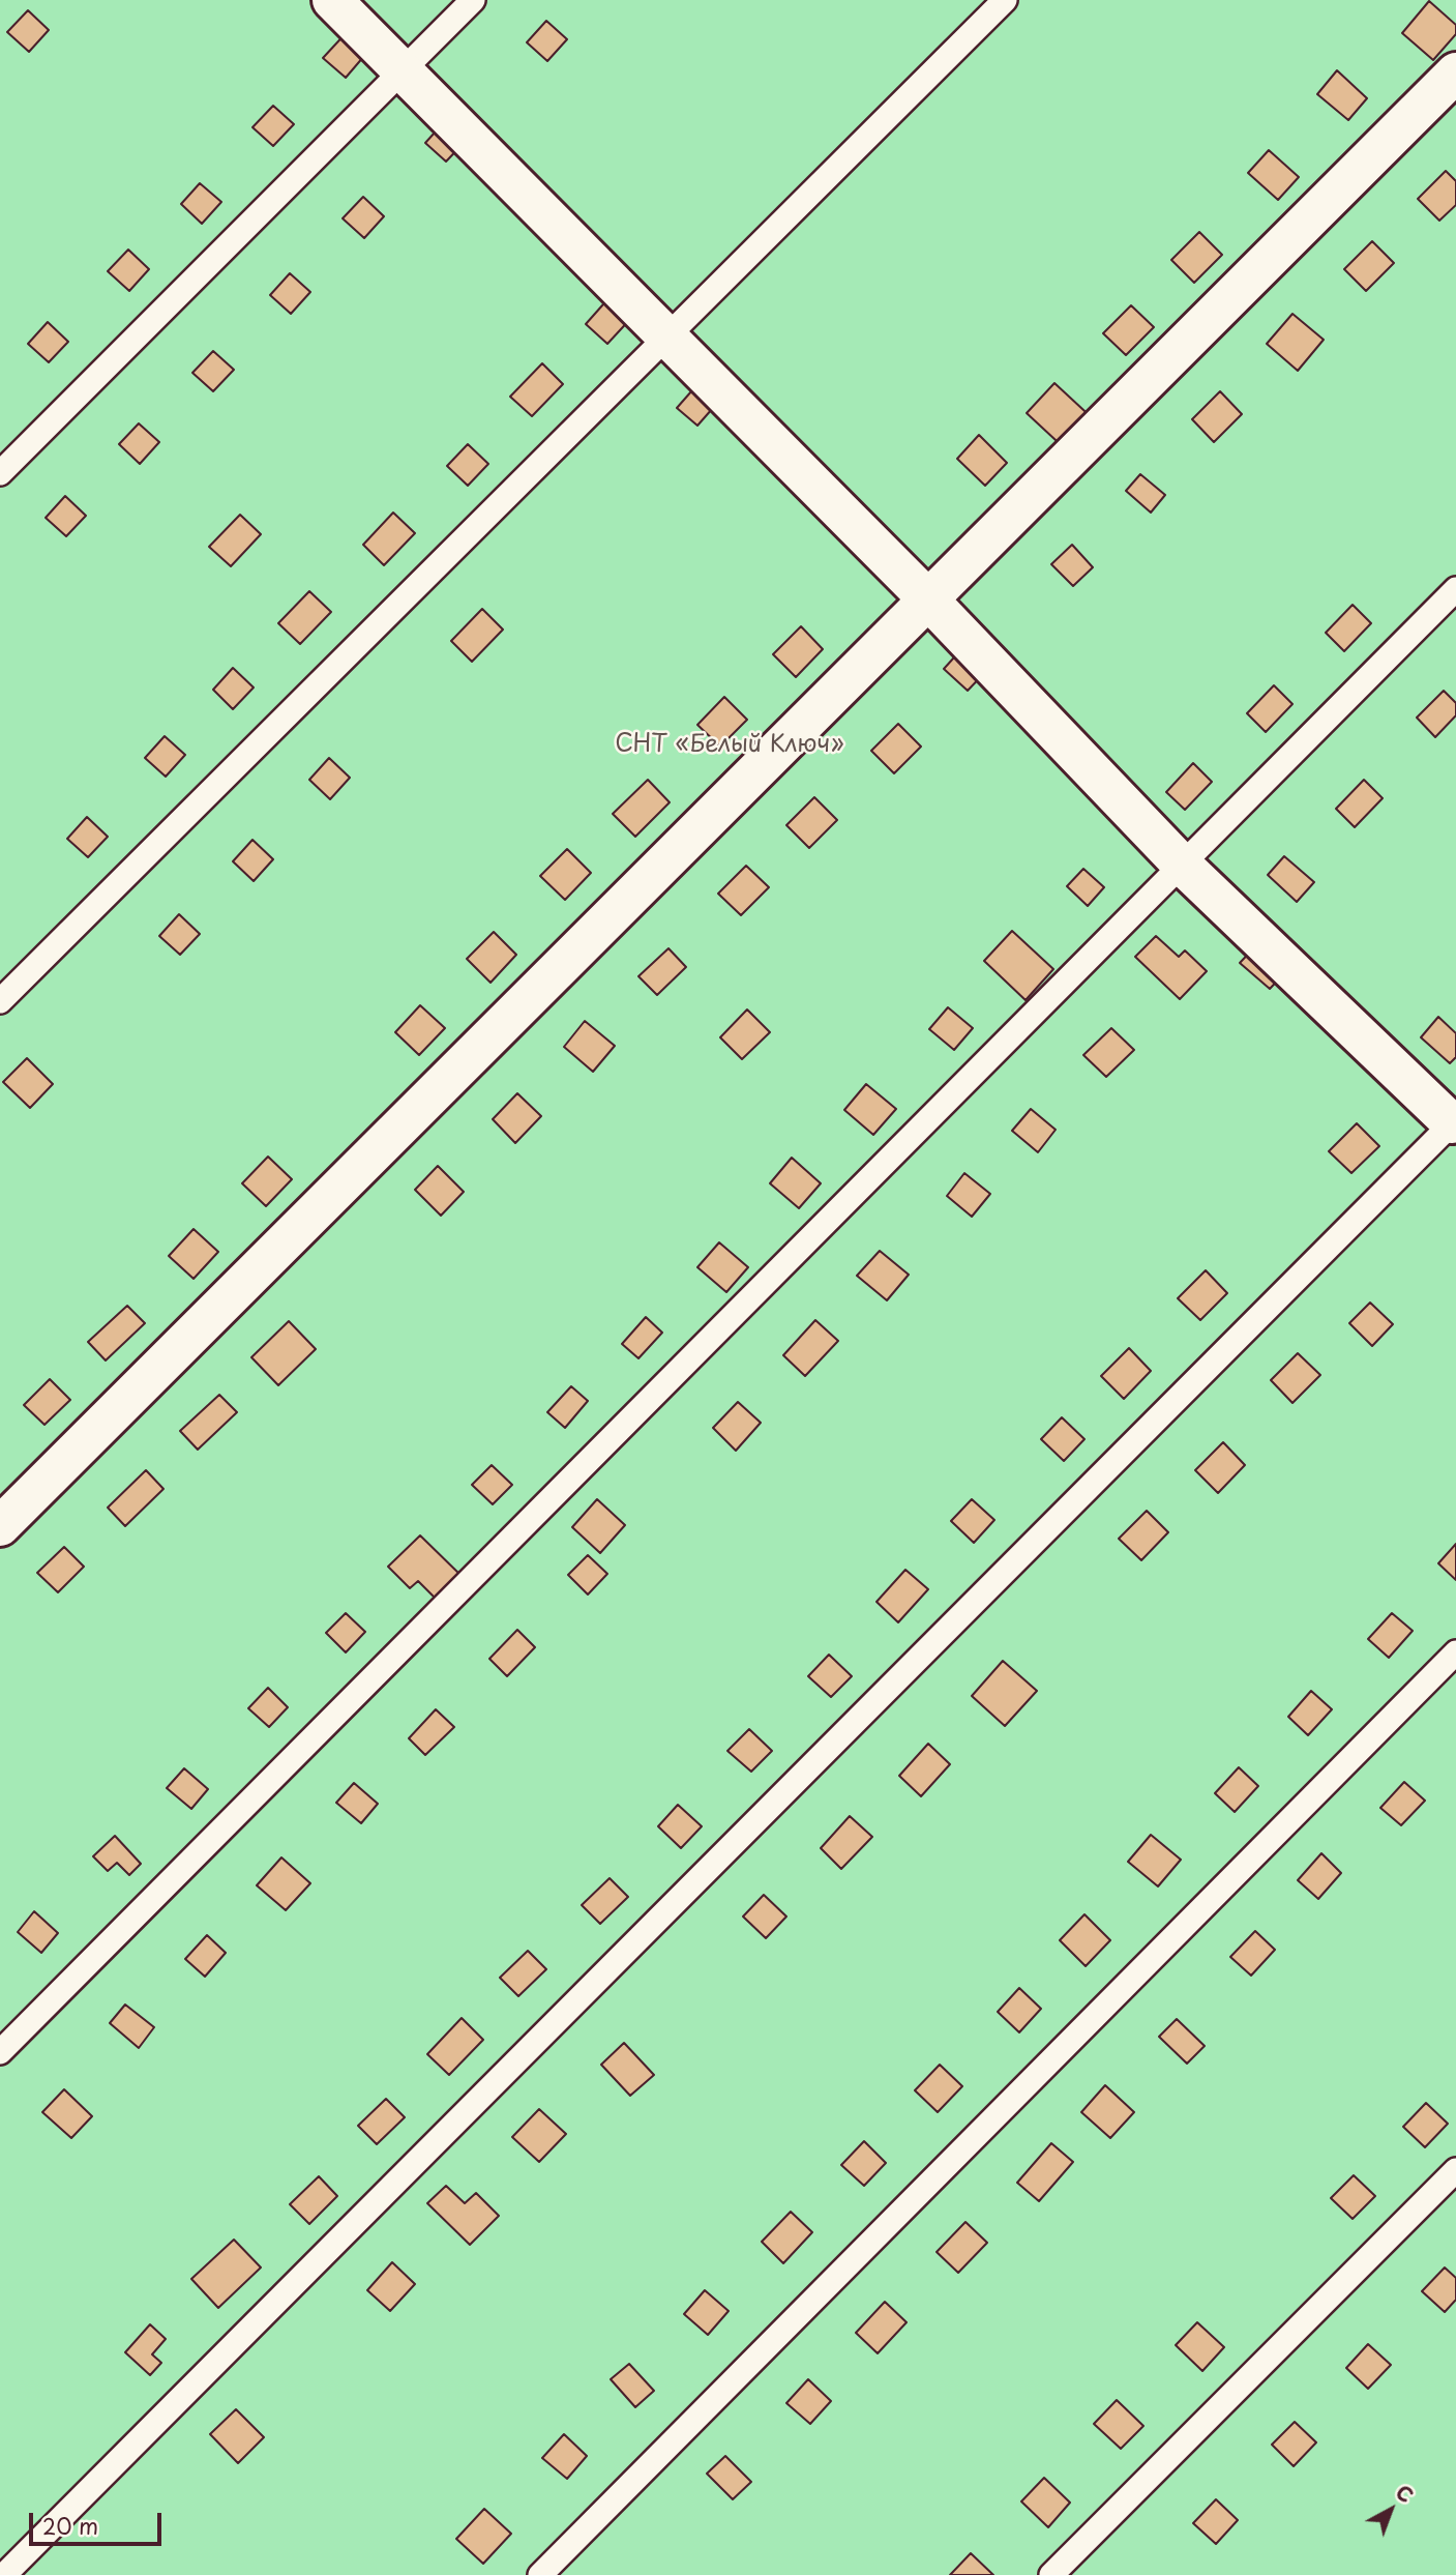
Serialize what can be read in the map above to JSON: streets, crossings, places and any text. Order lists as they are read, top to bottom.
{
  "parks": ["СНТ «Белый Ключ»"],
  "scale_bar": "20 m",
  "north": "top right"
}
